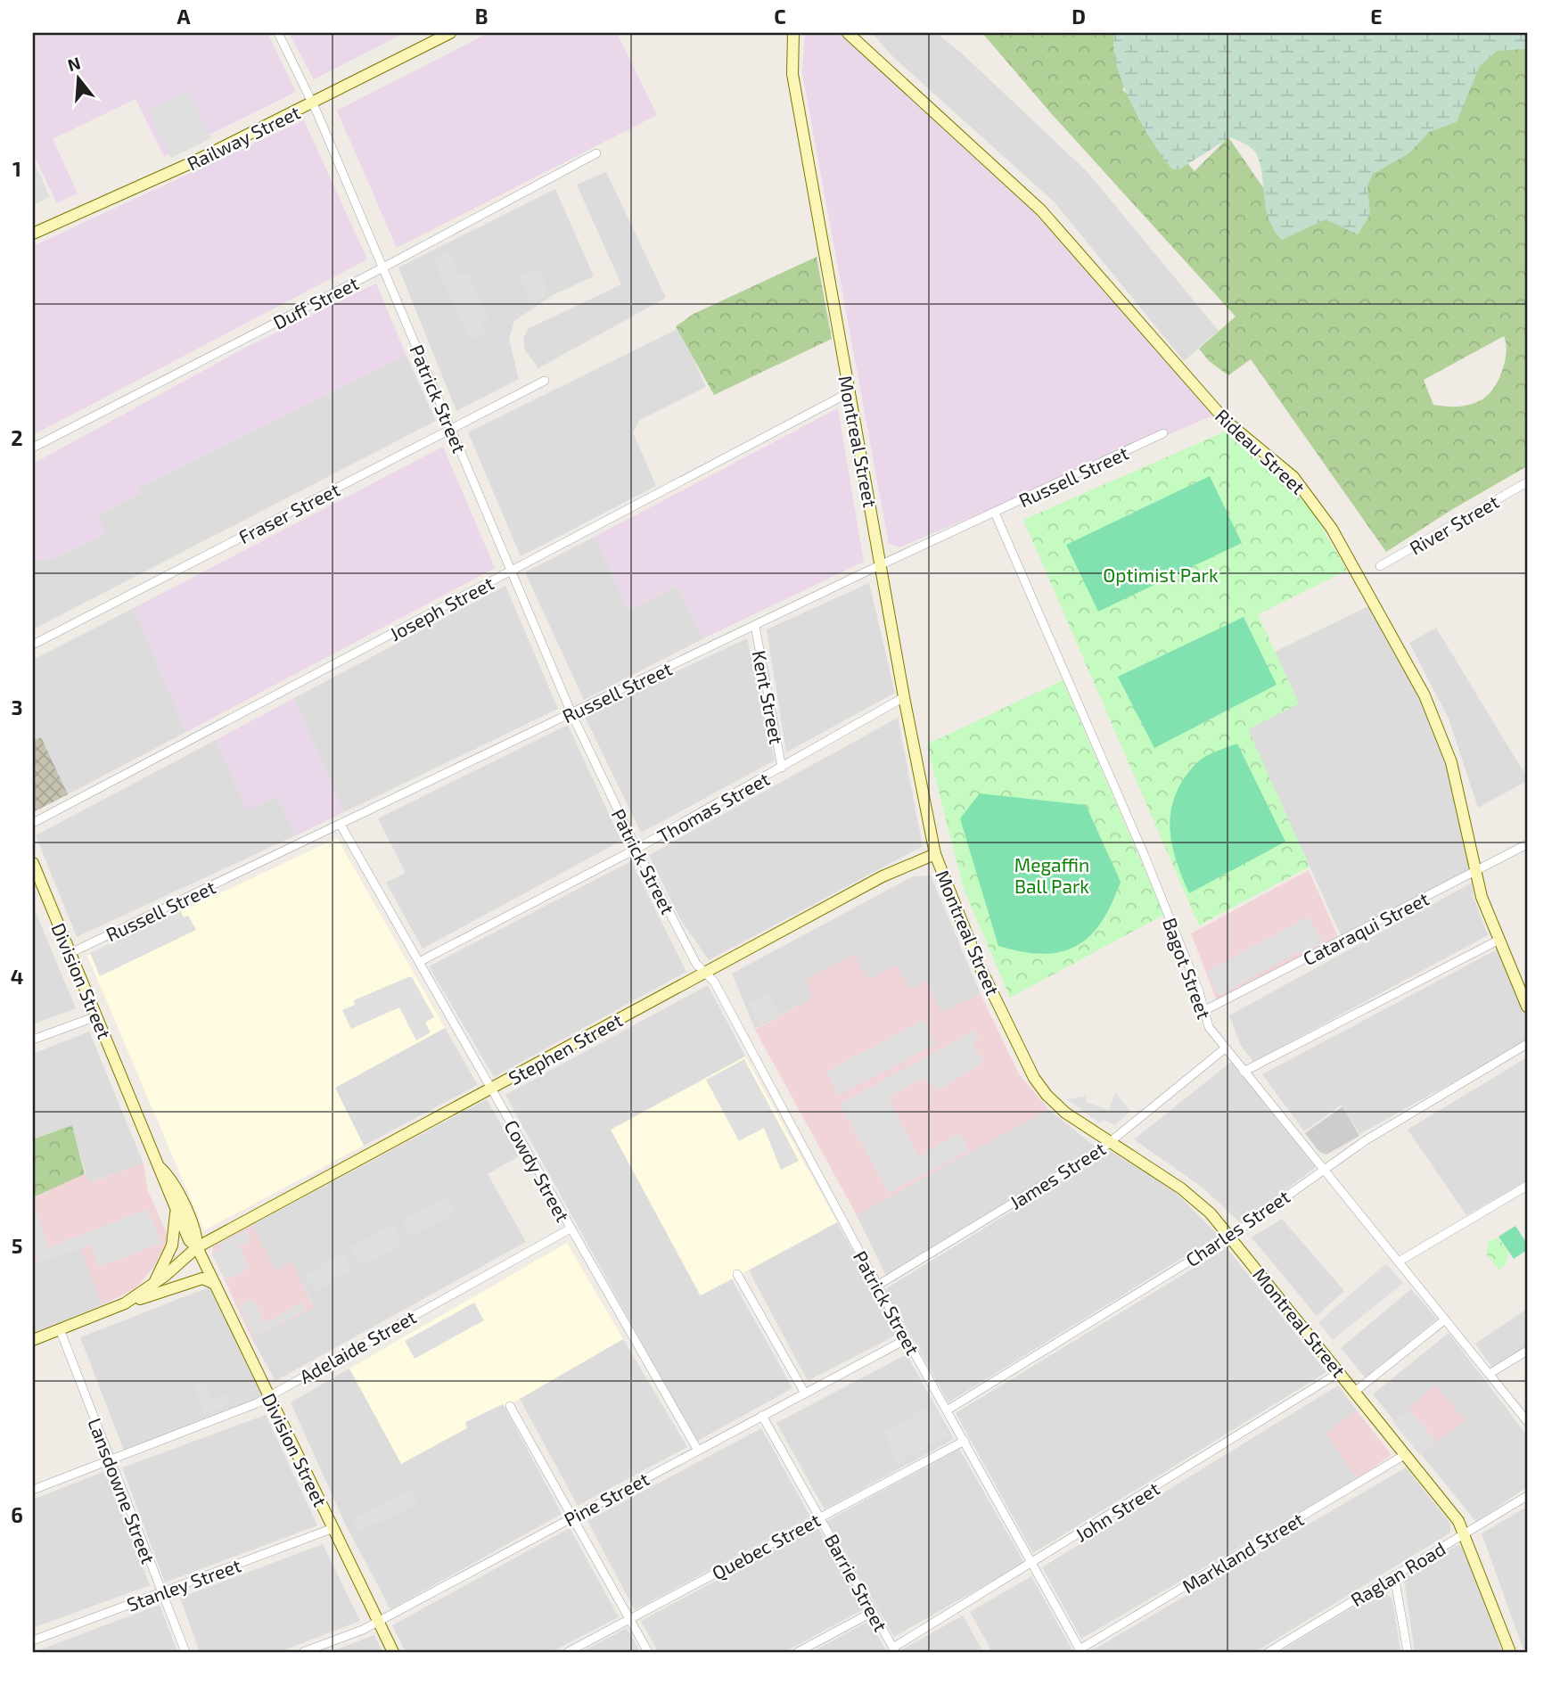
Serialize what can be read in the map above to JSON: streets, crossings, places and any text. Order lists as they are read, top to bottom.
{
  "streets": {
    "main road": [
      "Railway Street",
      "Montreal Street",
      "Rideau Street",
      "Division Street",
      "Stephen Street"
    ],
    "street": [
      "Duff Street",
      "Patrick Street",
      "Russell Street",
      "Fraser Street",
      "River Street",
      "Joseph Street",
      "Kent Street",
      "Thomas Street",
      "Cataraqui Street",
      "Bagot Street",
      "Cowdy Street",
      "James Street",
      "Charles Street",
      "Adelaide Street",
      "Lansdowne Street",
      "Pine Street",
      "John Street",
      "Quebec Street",
      "Markland Street",
      "Raglan Road",
      "Barrie Street",
      "Stanley Street"
    ]
  },
  "crossings": [
    ["Railway Street", "Patrick Street"],
    ["Duff Street", "Patrick Street"],
    ["Patrick Street", "Russell Street"],
    ["Patrick Street", "Fraser Street"],
    ["Patrick Street", "Joseph Street"],
    ["Patrick Street", "Thomas Street"],
    ["Patrick Street", "Stephen Street"],
    ["Patrick Street", "James Street"],
    ["Patrick Street", "Charles Street"],
    ["Patrick Street", "Pine Street"],
    ["Patrick Street", "John Street"],
    ["Patrick Street", "Quebec Street"],
    ["Patrick Street", "Markland Street"],
    ["Montreal Street", "Russell Street"],
    ["Montreal Street", "Joseph Street"],
    ["Montreal Street", "Thomas Street"],
    ["Montreal Street", "Stephen Street"],
    ["Montreal Street", "James Street"],
    ["Montreal Street", "Charles Street"],
    ["Montreal Street", "John Street"],
    ["Montreal Street", "Markland Street"],
    ["Montreal Street", "Raglan Road"],
    ["Rideau Street", "Cataraqui Street"],
    ["Russell Street", "Kent Street"],
    ["Russell Street", "Bagot Street"],
    ["Russell Street", "Division Street"],
    ["Russell Street", "Cowdy Street"],
    ["Kent Street", "Thomas Street"],
    ["Thomas Street", "Cowdy Street"],
    ["Cataraqui Street", "Bagot Street"],
    ["Bagot Street", "James Street"],
    ["Bagot Street", "Charles Street"],
    ["Division Street", "Stephen Street"],
    ["Division Street", "Adelaide Street"],
    ["Division Street", "Pine Street"],
    ["Division Street", "Stanley Street"],
    ["Stephen Street", "Cowdy Street"],
    ["Cowdy Street", "Adelaide Street"],
    ["Cowdy Street", "Pine Street"],
    ["Adelaide Street", "Lansdowne Street"],
    ["Lansdowne Street", "Stanley Street"],
    ["Pine Street", "Barrie Street"],
    ["John Street", "Barrie Street"],
    ["Quebec Street", "Barrie Street"]
  ],
  "parks": ["Optimist Park", "Megaffin Ball Park"],
  "north": "top",
  "grid": {
    "columns": [
      "A",
      "B",
      "C",
      "D",
      "E"
    ],
    "rows": [
      "1",
      "2",
      "3",
      "4",
      "5",
      "6"
    ]
  }
}
